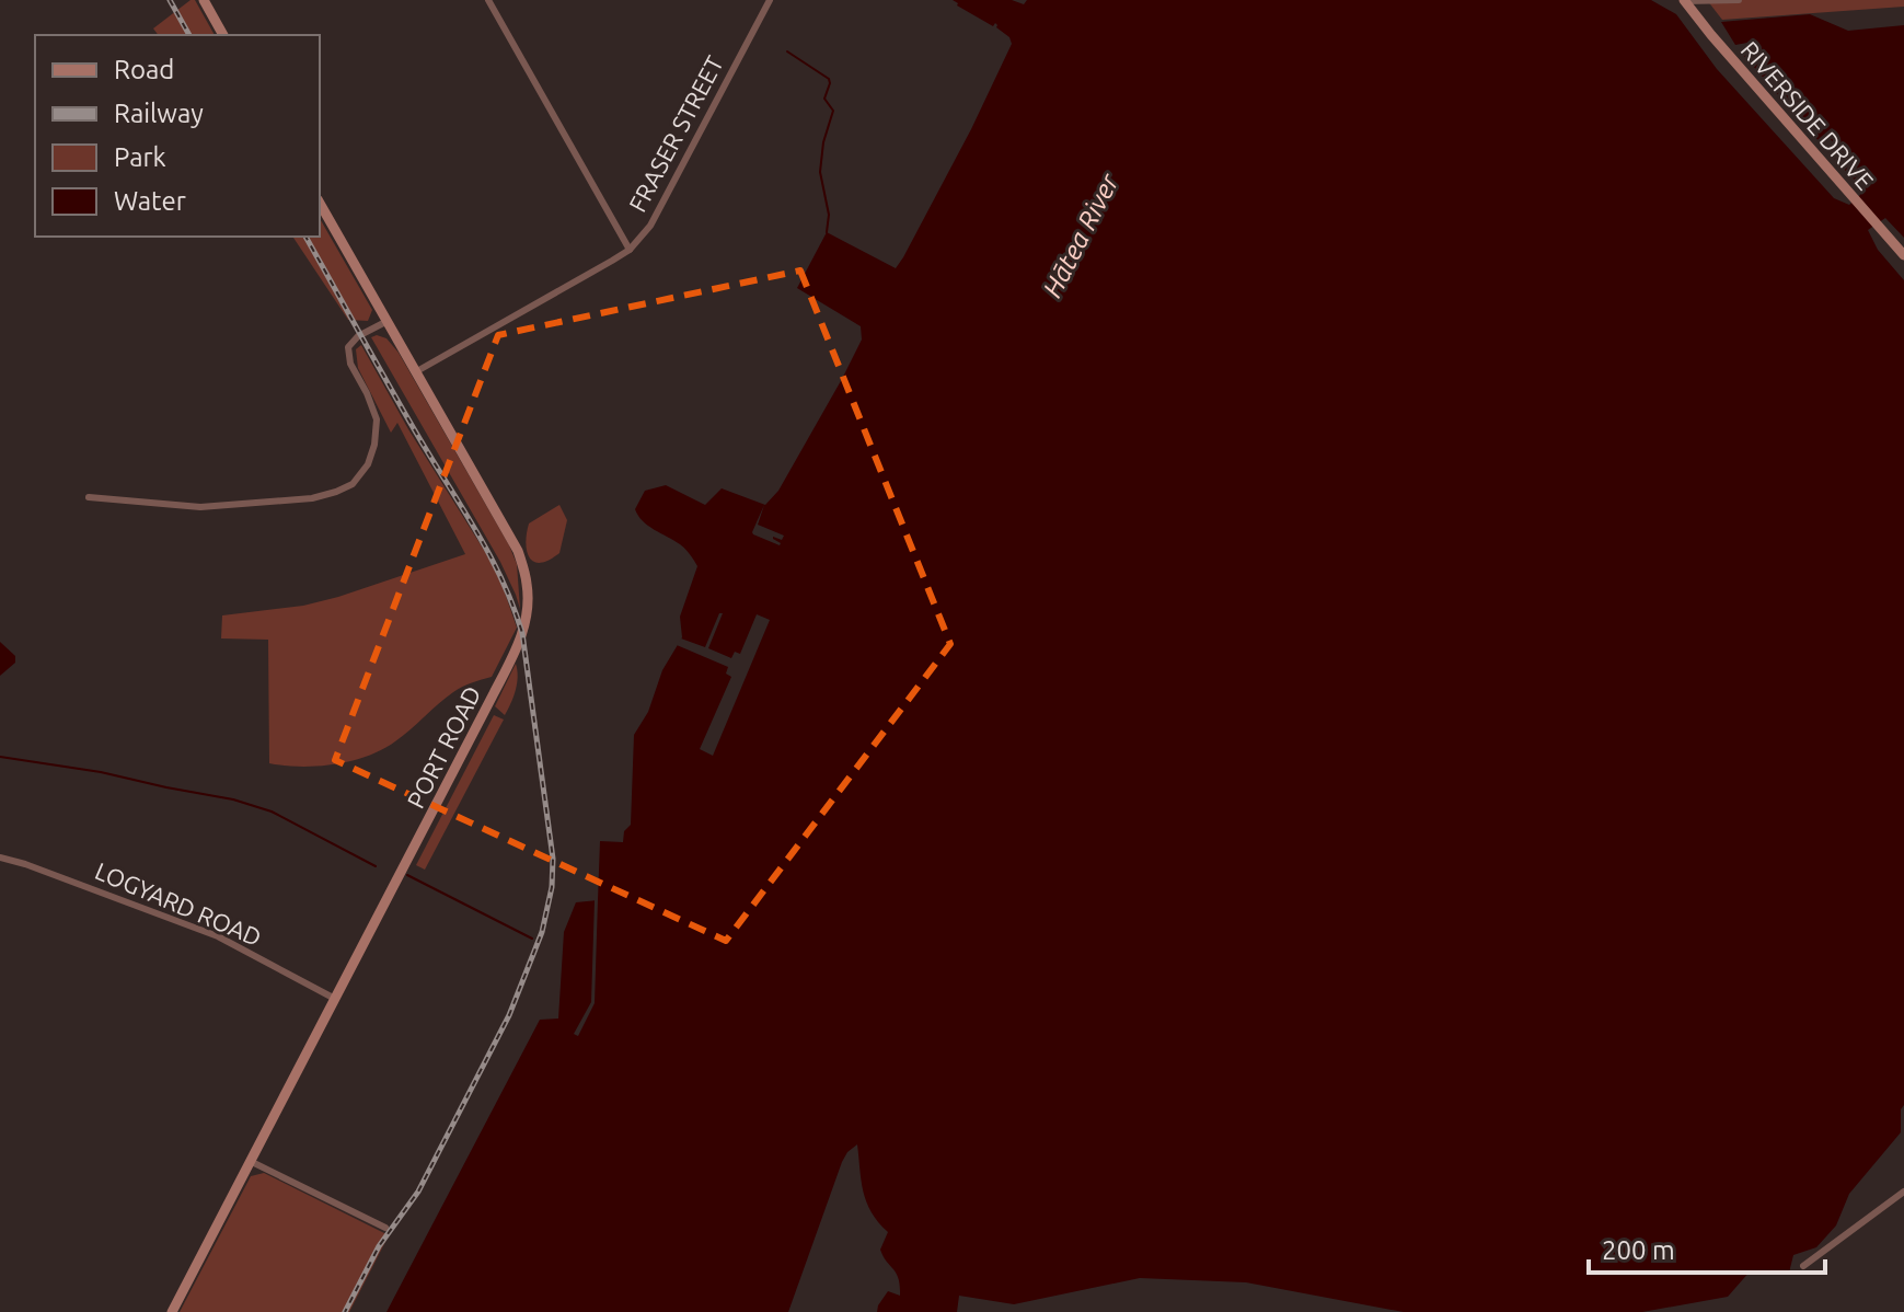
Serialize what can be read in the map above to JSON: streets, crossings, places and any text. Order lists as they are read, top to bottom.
{
  "streets": {
    "main road": ["RIVERSIDE DRIVE", "PORT ROAD"],
    "street": ["FRASER STREET", "LOGYARD ROAD"]
  },
  "crossings": [
    ["FRASER STREET", "PORT ROAD"],
    ["PORT ROAD", "LOGYARD ROAD"]
  ],
  "water": ["Hātea River"],
  "legend": [
    "Road",
    "Railway",
    "Park",
    "Water"
  ],
  "scale_bar": "200 m"
}
